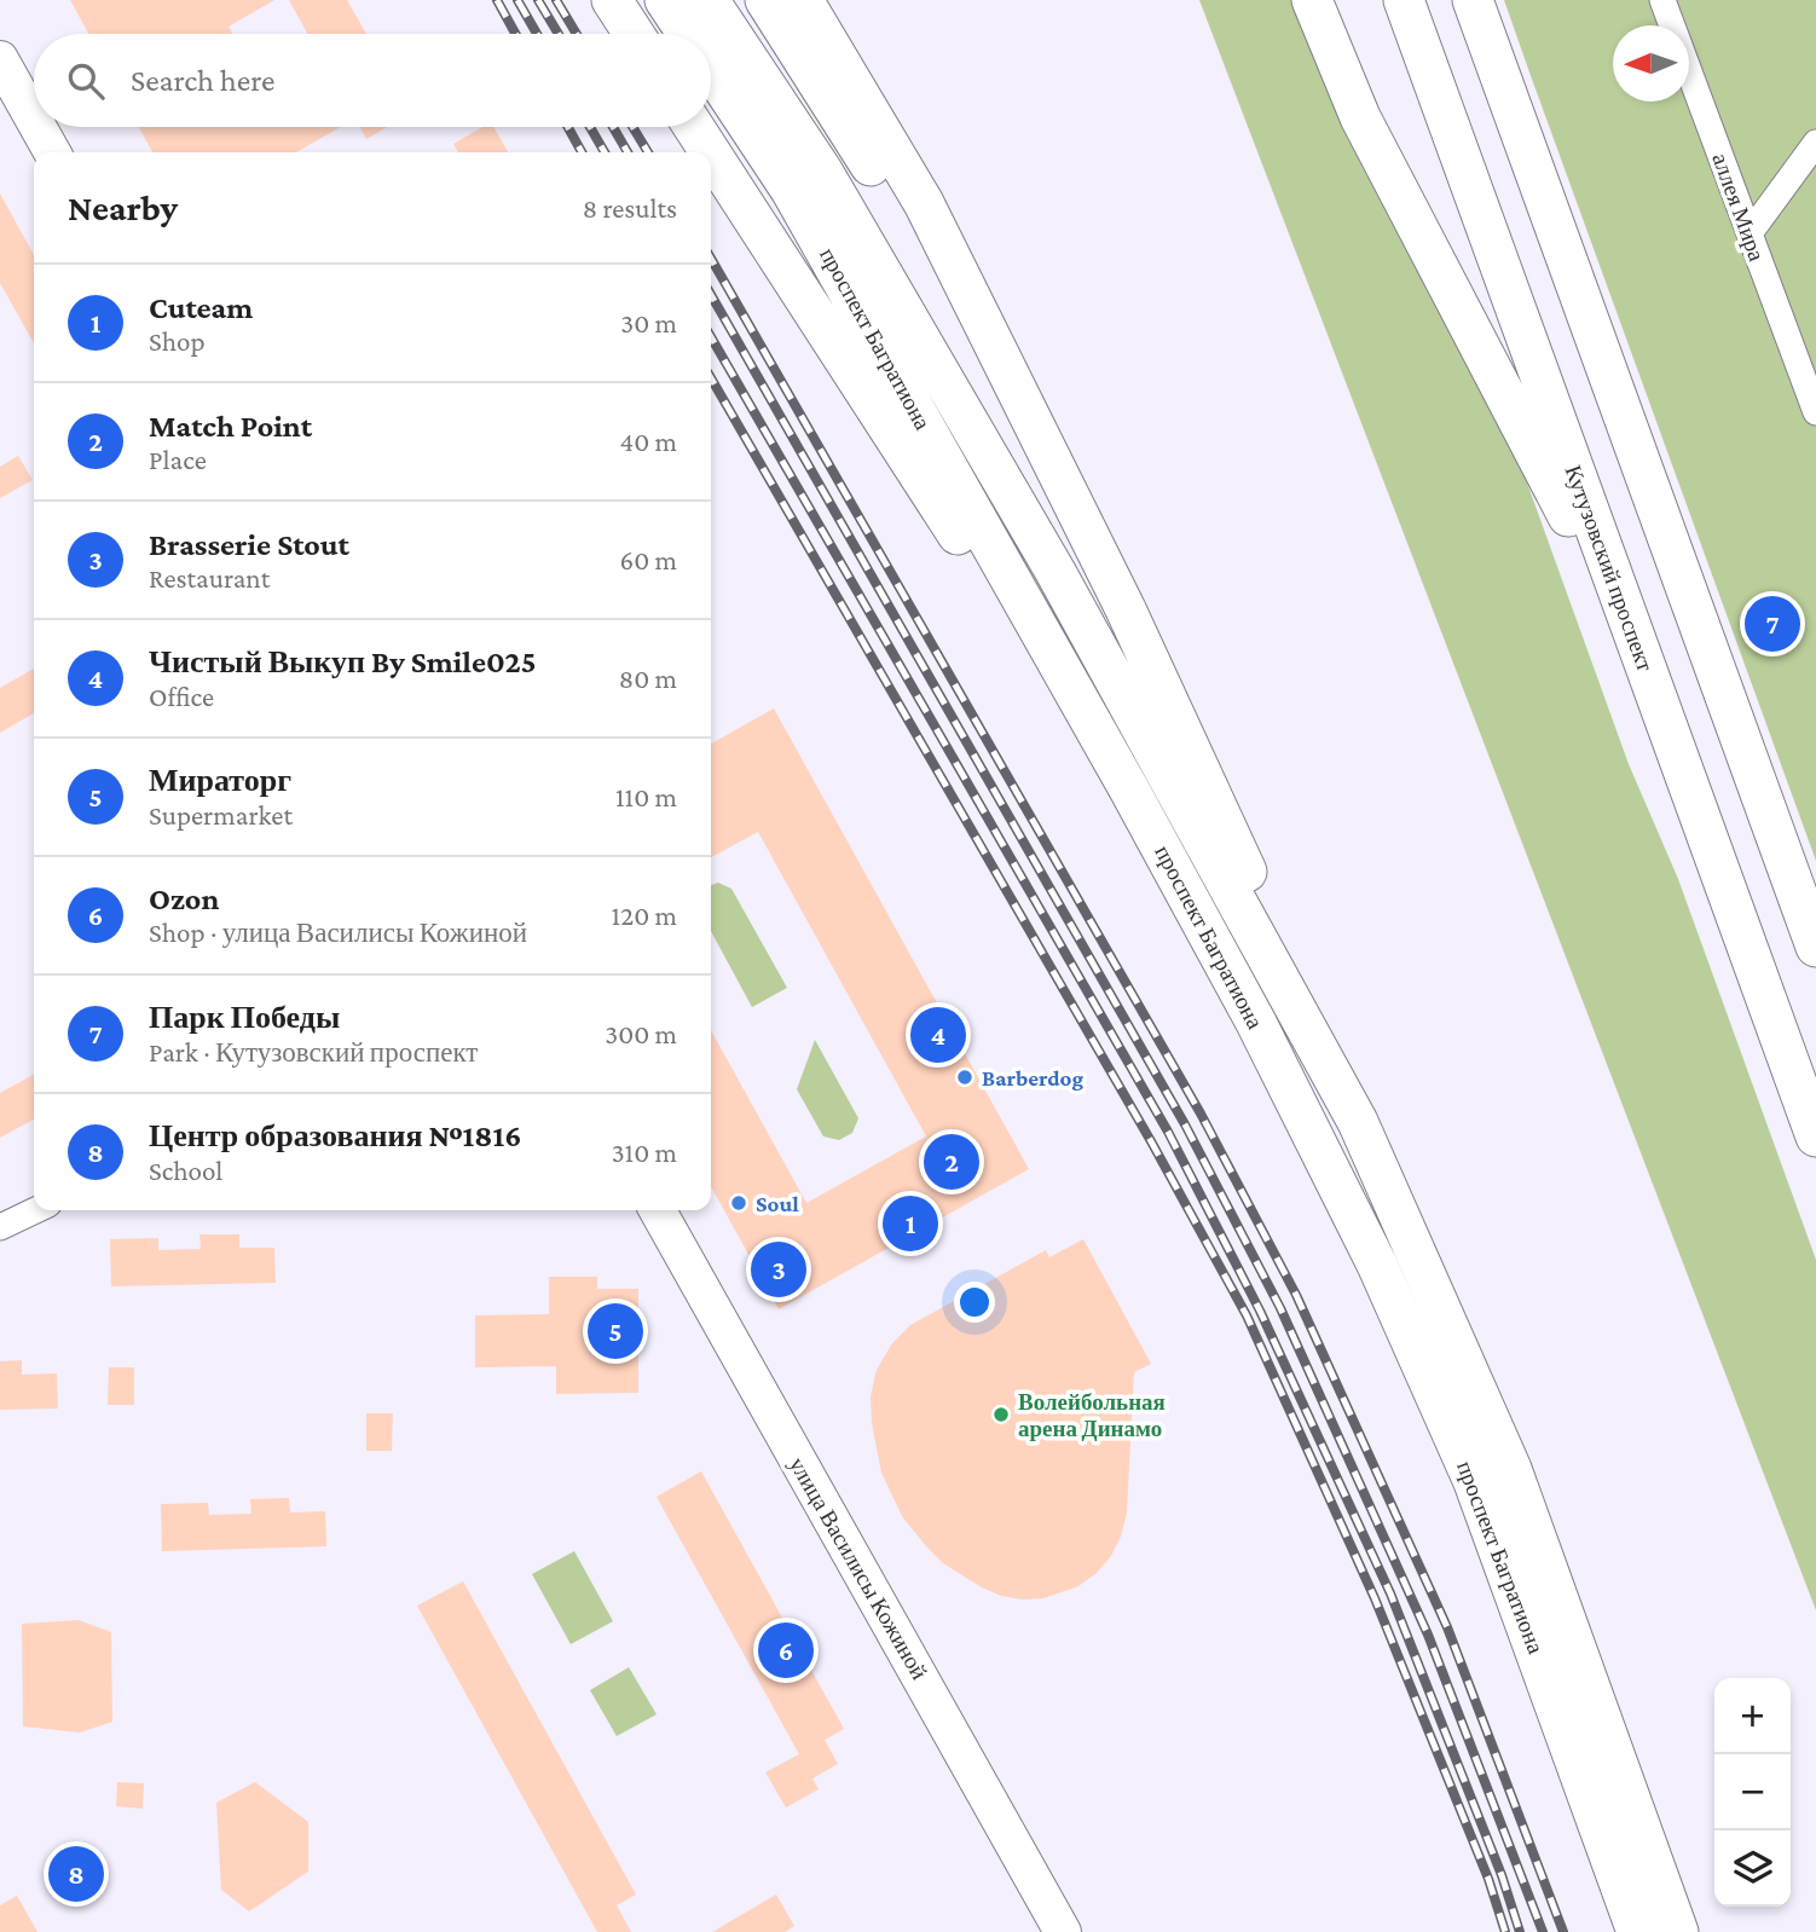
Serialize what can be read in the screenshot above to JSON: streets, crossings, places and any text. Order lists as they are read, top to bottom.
{
  "streets": {
    "main road": ["проспект Багратиона", "Кутузовский проспект"],
    "street": ["аллея Мира", "улица Василисы Кожиной"]
  },
  "places": ["Barberdog", "Soul", "Волейбольная арена Динамо"],
  "north": "left",
  "page": {
    "search": "Search here",
    "heading": ["Nearby", "8 results"],
    "list": [
      {
        "mark": "1",
        "name": "Cuteam",
        "note": "Shop",
        "value": "30 m"
      },
      {
        "mark": "2",
        "name": "Match Point",
        "note": "Place",
        "value": "40 m"
      },
      {
        "mark": "3",
        "name": "Brasserie Stout",
        "note": "Restaurant",
        "value": "60 m"
      },
      {
        "mark": "4",
        "name": "Чистый Выкуп By Smile025",
        "note": "Office",
        "value": "80 m"
      },
      {
        "mark": "5",
        "name": "Мираторг",
        "note": "Supermarket",
        "value": "110 m"
      },
      {
        "mark": "6",
        "name": "Ozon",
        "note": "Shop · улица Василисы Кожиной",
        "value": "120 m"
      },
      {
        "mark": "7",
        "name": "Парк Победы",
        "note": "Park · Кутузовский проспект",
        "value": "300 m"
      },
      {
        "mark": "8",
        "name": "Центр образования №1816",
        "note": "School",
        "value": "310 m"
      }
    ],
    "pins": [
      "7",
      "4",
      "2",
      "1",
      "3",
      "5",
      "6",
      "8"
    ],
    "map_buttons": ["+", "−"]
  }
}
